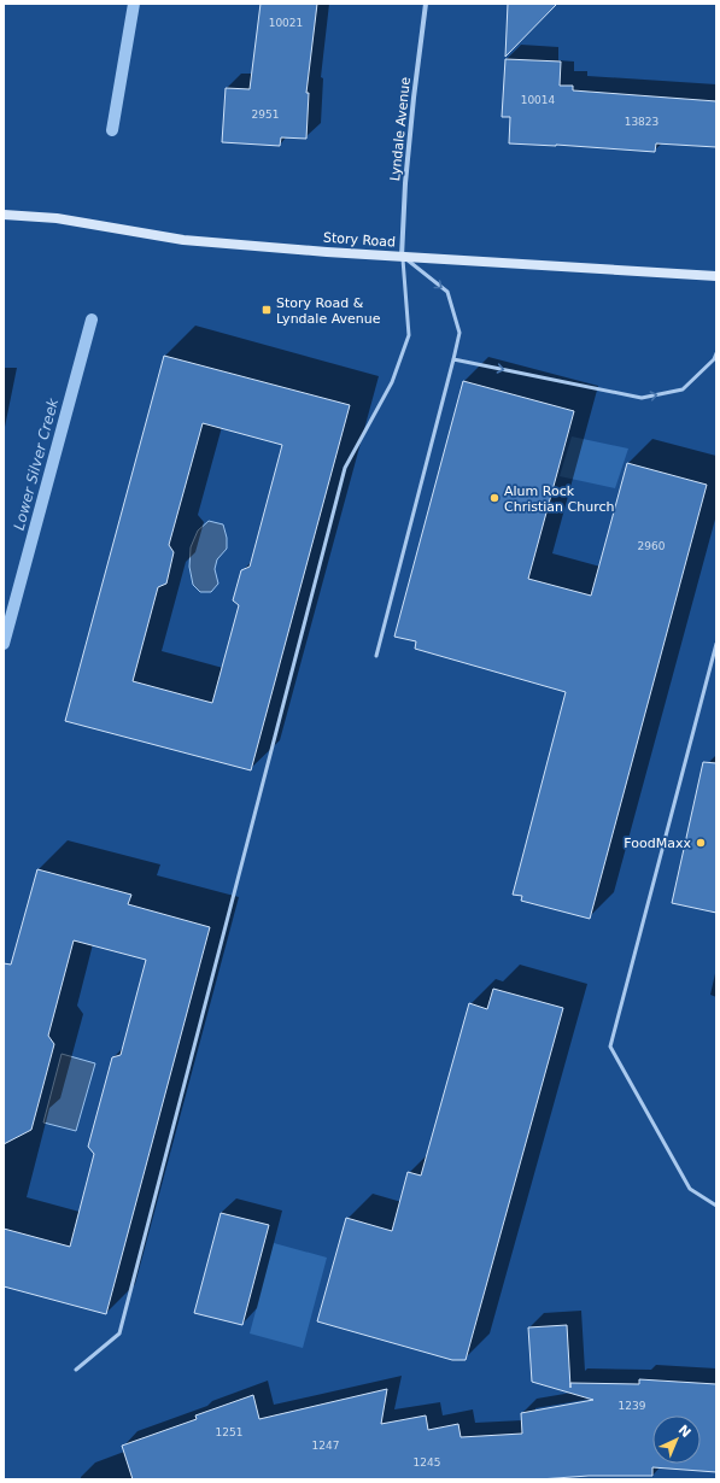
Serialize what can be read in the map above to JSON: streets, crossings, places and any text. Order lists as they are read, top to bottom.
{
  "streets": {
    "main road": ["Story Road"],
    "street": ["Lyndale Avenue"]
  },
  "crossings": [
    ["Lyndale Avenue", "Story Road"]
  ],
  "water": ["Lower Silver Creek"],
  "places": {
    "transit": ["Story Road & Lyndale Avenue"],
    "other": ["Alum Rock Christian Church", "FoodMaxx"]
  },
  "house_numbers": [
    "10021",
    "10014",
    "2951",
    "13823",
    "2960",
    "1239",
    "1251",
    "1247",
    "1245"
  ],
  "north": "top right"
}
